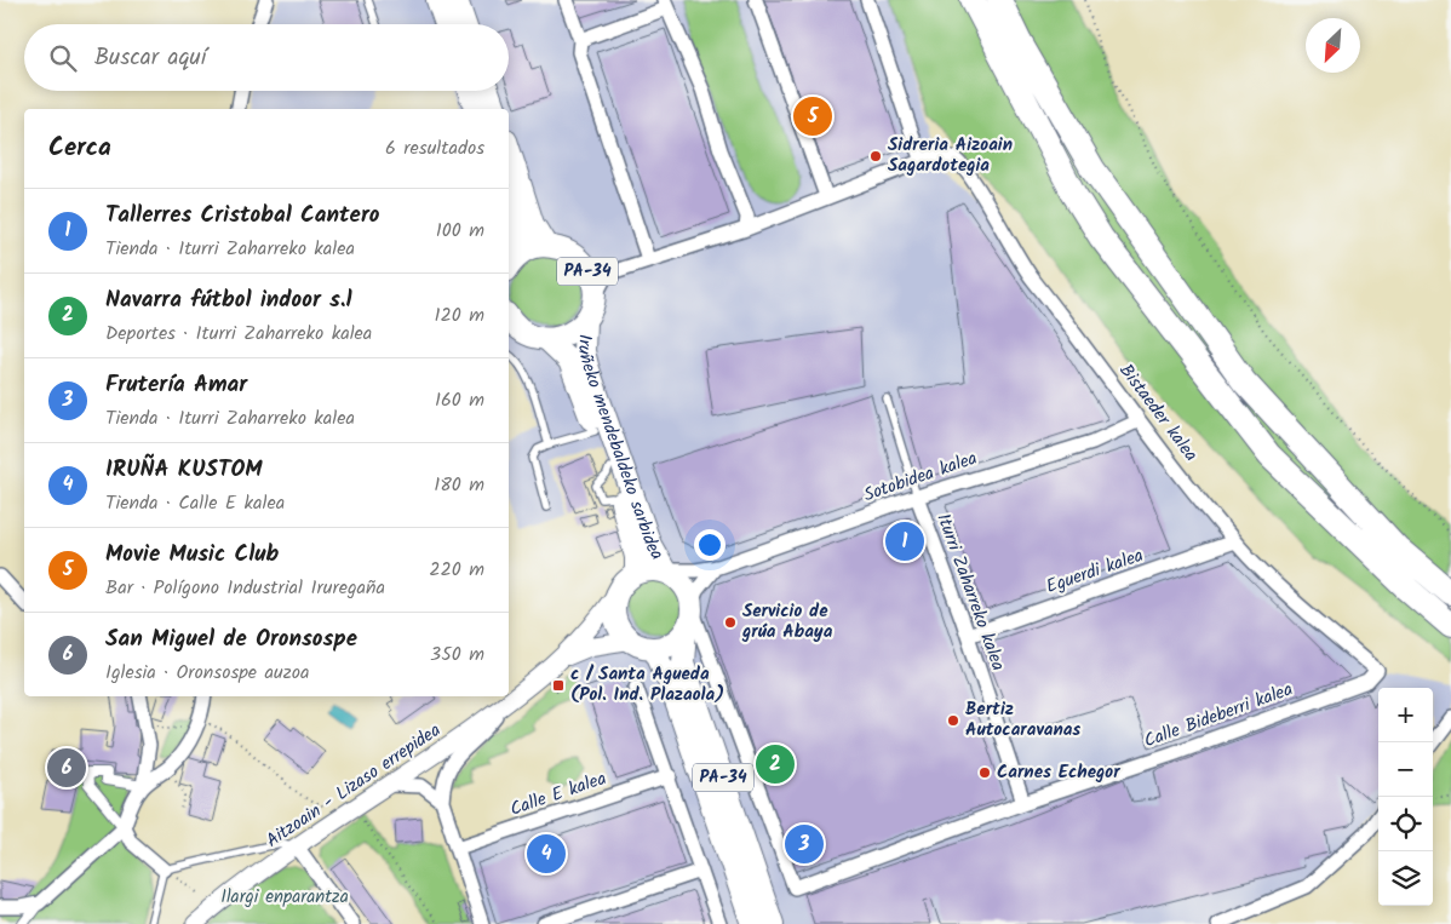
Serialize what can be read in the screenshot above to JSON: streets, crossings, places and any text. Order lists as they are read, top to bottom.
{
  "streets": {
    "highway": ["PA-34", "Iruñeko mendebaldeko sarbidea"],
    "street": [
      "Bistaeder kalea",
      "Sotobidea kalea",
      "Eguerdi kalea",
      "Iturri Zaharreko kalea",
      "Calle Bideberri kalea",
      "Aitzoain - Lizaso errepidea",
      "Calle E kalea"
    ]
  },
  "crossings": [
    ["PA-34", "Iruñeko mendebaldeko sarbidea"],
    ["PA-34", "Sotobidea kalea"],
    ["PA-34", "Calle Bideberri kalea"],
    ["Bistaeder kalea", "Sotobidea kalea"],
    ["Bistaeder kalea", "Eguerdi kalea"],
    ["Bistaeder kalea", "Calle Bideberri kalea"],
    ["Iruñeko mendebaldeko sarbidea", "Sotobidea kalea"],
    ["Iruñeko mendebaldeko sarbidea", "Calle Bideberri kalea"],
    ["Sotobidea kalea", "Iturri Zaharreko kalea"],
    ["Sotobidea kalea", "Calle Bideberri kalea"],
    ["Eguerdi kalea", "Iturri Zaharreko kalea"],
    ["Iturri Zaharreko kalea", "Calle Bideberri kalea"]
  ],
  "parks": ["Ilargi enparantza"],
  "places": {
    "other": [
      "Sidreria Aizoain Sagardotegia",
      "Servicio de grúa Abaya",
      "Bertiz Autocaravanas",
      "Carnes Echegor"
    ],
    "transit": ["c / Santa Agueda (Pol. Ind. Plazaola)"]
  },
  "north": "bottom left",
  "page": {
    "search": "Buscar aquí",
    "pins": [
      "5",
      "1",
      "2",
      "6",
      "3",
      "4"
    ],
    "heading": ["Cerca", "6 resultados"],
    "list": [
      {
        "mark": "1",
        "name": "Tallerres Cristobal Cantero",
        "note": "Tienda · Iturri Zaharreko kalea",
        "value": "100 m"
      },
      {
        "mark": "2",
        "name": "Navarra fútbol indoor s.l",
        "note": "Deportes · Iturri Zaharreko kalea",
        "value": "120 m"
      },
      {
        "mark": "3",
        "name": "Frutería Amar",
        "note": "Tienda · Iturri Zaharreko kalea",
        "value": "160 m"
      },
      {
        "mark": "4",
        "name": "IRUÑA KUSTOM",
        "note": "Tienda · Calle E kalea",
        "value": "180 m"
      },
      {
        "mark": "5",
        "name": "Movie Music Club",
        "note": "Bar · Polígono Industrial Iruregaña",
        "value": "220 m"
      },
      {
        "mark": "6",
        "name": "San Miguel de Oronsospe",
        "note": "Iglesia · Oronsospe auzoa",
        "value": "350 m"
      }
    ],
    "map_buttons": ["+", "−"]
  }
}
